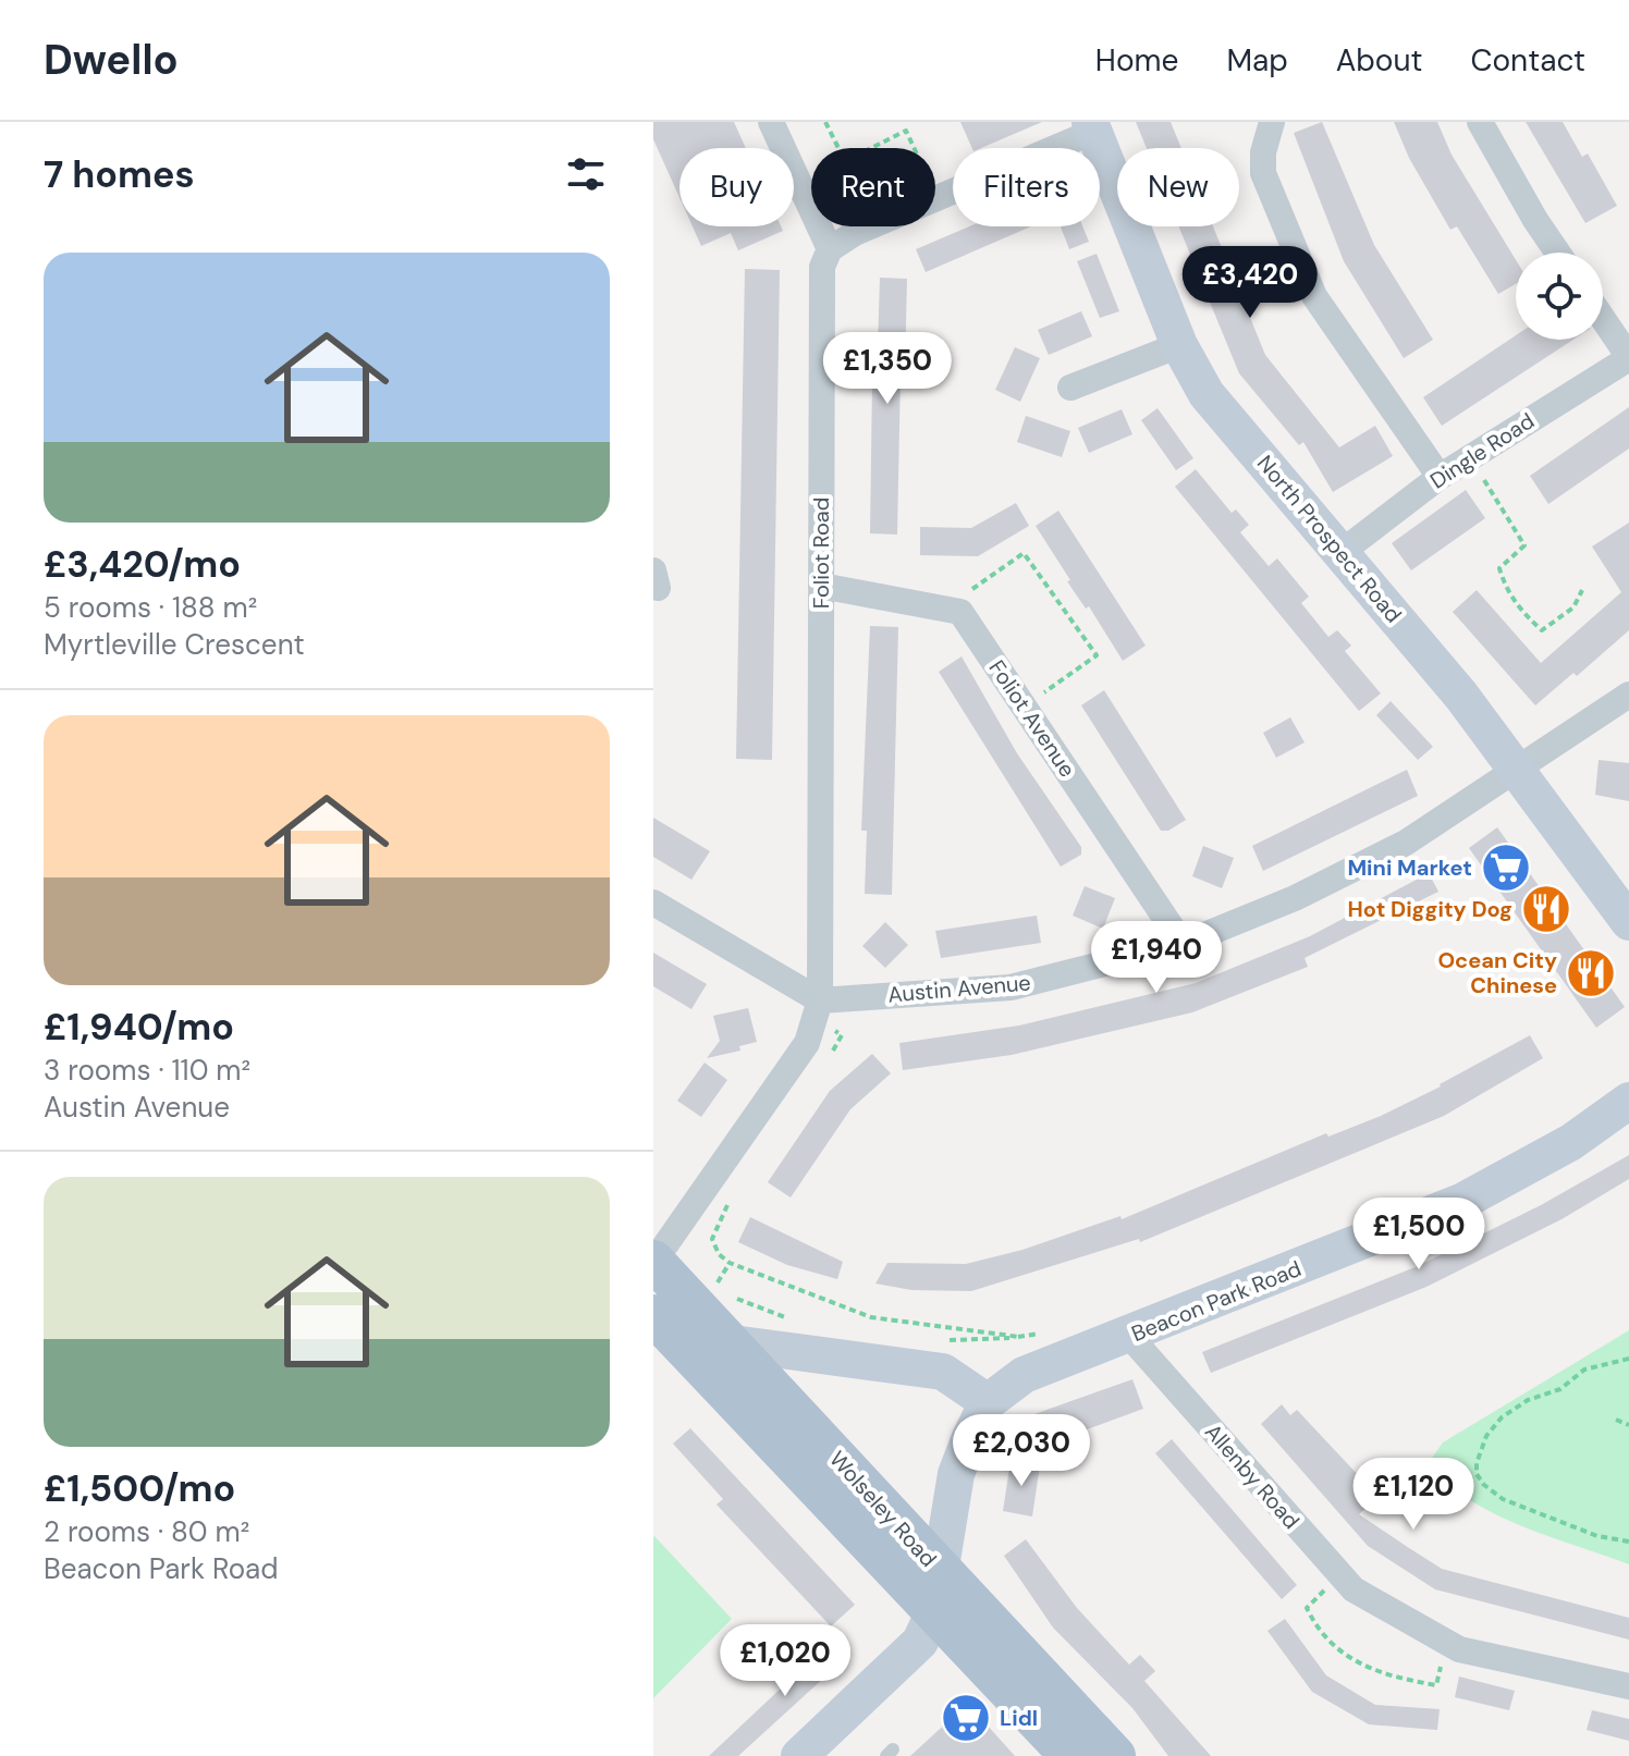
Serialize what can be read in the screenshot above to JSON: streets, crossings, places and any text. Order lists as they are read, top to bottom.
{
  "streets": {
    "main road": ["Wolseley Road"],
    "street": [
      "Dingle Road",
      "North Prospect Road",
      "Foliot Road",
      "Foliot Avenue",
      "Austin Avenue",
      "Beacon Park Road",
      "Allenby Road"
    ]
  },
  "crossings": [
    ["Dingle Road", "North Prospect Road"],
    ["North Prospect Road", "Austin Avenue"],
    ["Foliot Road", "Foliot Avenue"],
    ["Foliot Road", "Austin Avenue"],
    ["Foliot Avenue", "Austin Avenue"],
    ["Beacon Park Road", "Allenby Road"],
    ["Beacon Park Road", "Wolseley Road"]
  ],
  "places": {
    "supermarket": ["Mini Market", "Lidl"],
    "restaurant": ["Hot Diggity Dog", "Ocean City Chinese"]
  },
  "page": {
    "header": "Dwello",
    "nav": [
      "Home",
      "Map",
      "About",
      "Contact"
    ],
    "heading": "7 homes",
    "chip": [
      "Buy",
      "Rent",
      "Filters",
      "New"
    ],
    "list": [
      {
        "name": "£3,420/mo",
        "note": "5 rooms · 188 m² · Myrtleville Crescent"
      },
      {
        "name": "£1,940/mo",
        "note": "3 rooms · 110 m² · Austin Avenue"
      },
      {
        "name": "£1,500/mo",
        "note": "2 rooms · 80 m² · Beacon Park Road"
      }
    ],
    "price": [
      "£3,420",
      "£1,350",
      "£1,940",
      "£1,500",
      "£2,030",
      "£1,120",
      "£1,020"
    ]
  }
}
